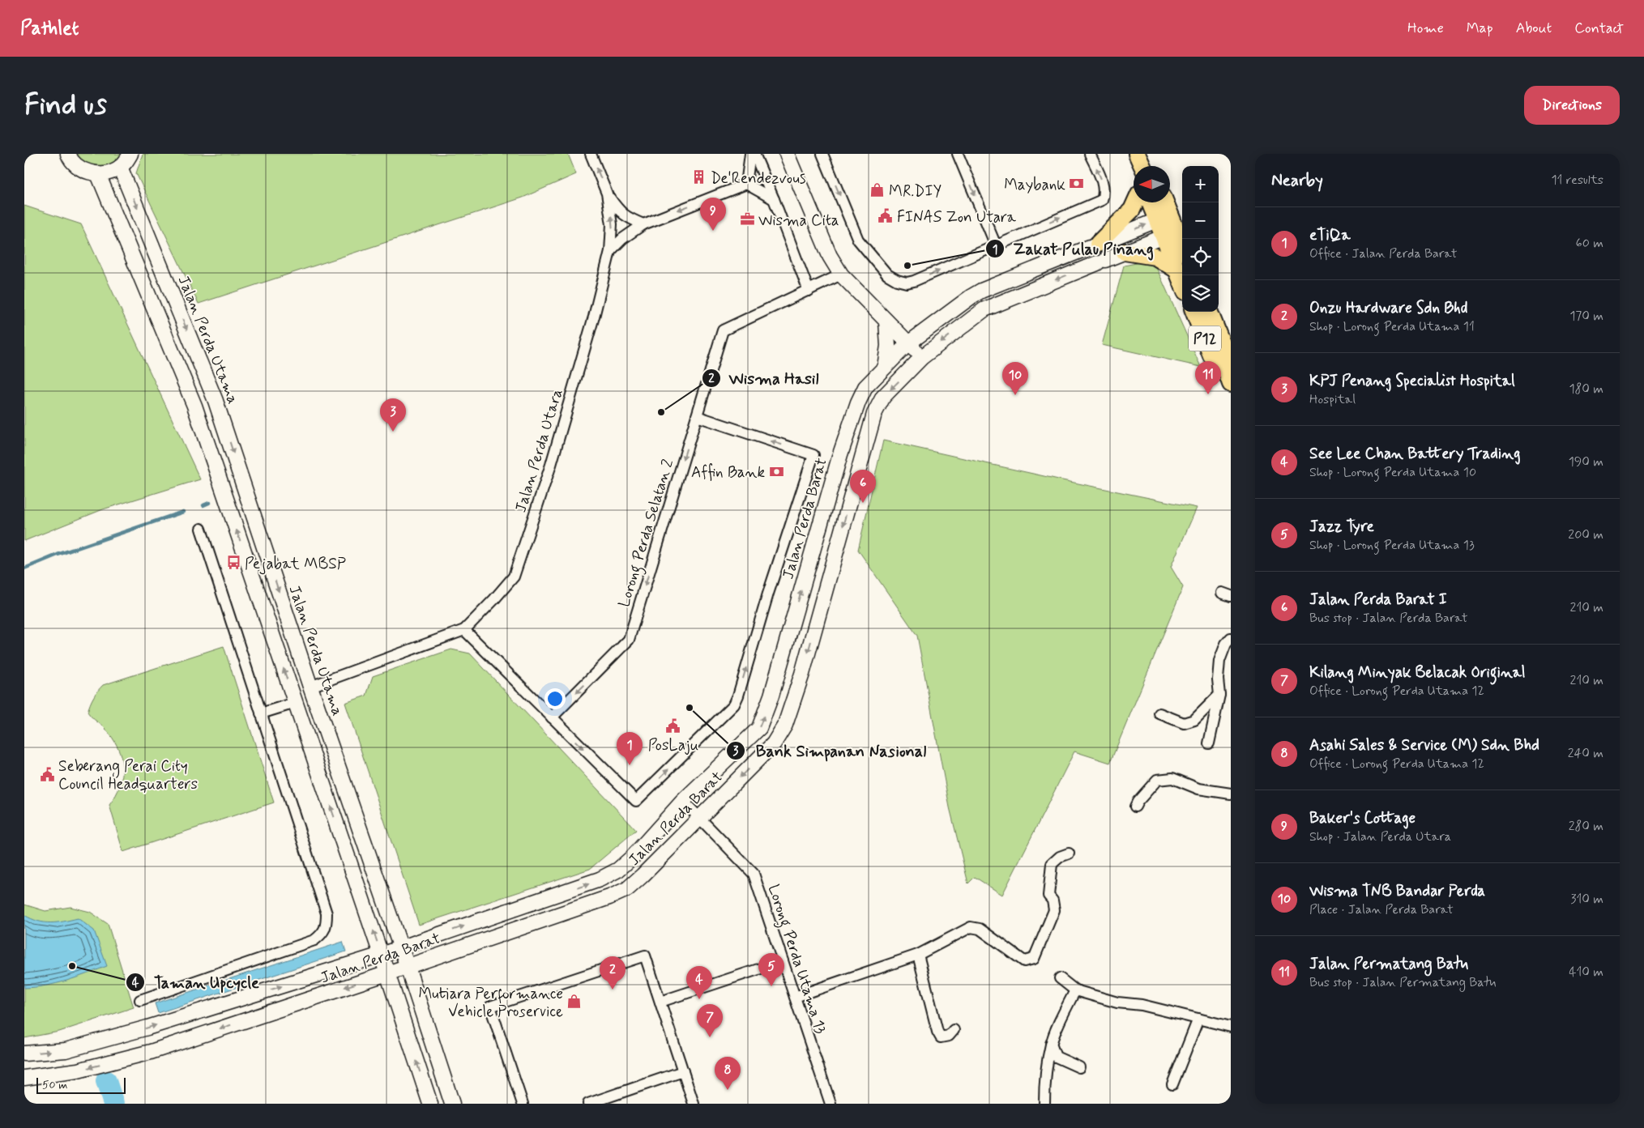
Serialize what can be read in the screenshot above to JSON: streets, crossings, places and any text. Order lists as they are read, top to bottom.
{
  "streets": {
    "main road": ["P12"],
    "street": [
      "Jalan Perda Utama",
      "Jalan Perda Utara",
      "Jalan Perda Barat",
      "Lorong Perda Selatan 2",
      "Lorong Perda Utama 13"
    ]
  },
  "crossings": [
    ["Jalan Perda Utama", "Jalan Perda Utara"],
    ["Jalan Perda Utama", "Jalan Perda Barat"],
    ["Jalan Perda Barat", "Lorong Perda Utama 13"]
  ],
  "one_way": ["Lorong Perda Selatan 2"],
  "places": {
    "building": ["De'Rendezvous"],
    "bank": ["Maybank", "Affin Bank"],
    "shop": ["MR.DIY", "Mutiara Performance Vehicle Proservice"],
    "public building": ["FINAS Zon Utara", "PosLaju", "Seberang Perai City Council Headquarters"],
    "office": ["Wisma Cita"],
    "other": [
      "Zakat Pulau Pinang",
      "Wisma Hasil",
      "Bank Simpanan Nasional",
      "Taman Upcycle"
    ],
    "bus stop": ["Pejabat MBSP"]
  },
  "scale_bar": "50 m",
  "north": "left",
  "page": {
    "header": "Pathlet",
    "nav": [
      "Home",
      "Map",
      "About",
      "Contact"
    ],
    "buttons": "Directions",
    "title": "Find us",
    "heading": ["Nearby", "11 results"],
    "map_buttons": ["+", "−"],
    "pins": [
      "9",
      "11",
      "10",
      "3",
      "6",
      "1",
      "5",
      "2",
      "4",
      "7",
      "8"
    ],
    "list": [
      {
        "mark": "1",
        "name": "eTiQa",
        "note": "Office · Jalan Perda Barat",
        "value": "60 m"
      },
      {
        "mark": "2",
        "name": "Onzu Hardware Sdn Bhd",
        "note": "Shop · Lorong Perda Utama 11",
        "value": "170 m"
      },
      {
        "mark": "3",
        "name": "KPJ Penang Specialist Hospital",
        "note": "Hospital",
        "value": "180 m"
      },
      {
        "mark": "4",
        "name": "See Lee Chan Battery Trading",
        "note": "Shop · Lorong Perda Utama 10",
        "value": "190 m"
      },
      {
        "mark": "5",
        "name": "Jazz Tyre",
        "note": "Shop · Lorong Perda Utama 13",
        "value": "200 m"
      },
      {
        "mark": "6",
        "name": "Jalan Perda Barat I",
        "note": "Bus stop · Jalan Perda Barat",
        "value": "210 m"
      },
      {
        "mark": "7",
        "name": "Kilang Minyak Belacak Original",
        "note": "Office · Lorong Perda Utama 12",
        "value": "210 m"
      },
      {
        "mark": "8",
        "name": "Asahi Sales & Service (M) Sdn Bhd",
        "note": "Office · Lorong Perda Utama 12",
        "value": "240 m"
      },
      {
        "mark": "9",
        "name": "Baker's Cottage",
        "note": "Shop · Jalan Perda Utara",
        "value": "280 m"
      },
      {
        "mark": "10",
        "name": "Wisma TNB Bandar Perda",
        "note": "Place · Jalan Perda Barat",
        "value": "310 m"
      },
      {
        "mark": "11",
        "name": "Jalan Permatang Batu",
        "note": "Bus stop · Jalan Permatang Batu",
        "value": "410 m"
      }
    ],
    "scale": "50 m"
  }
}
